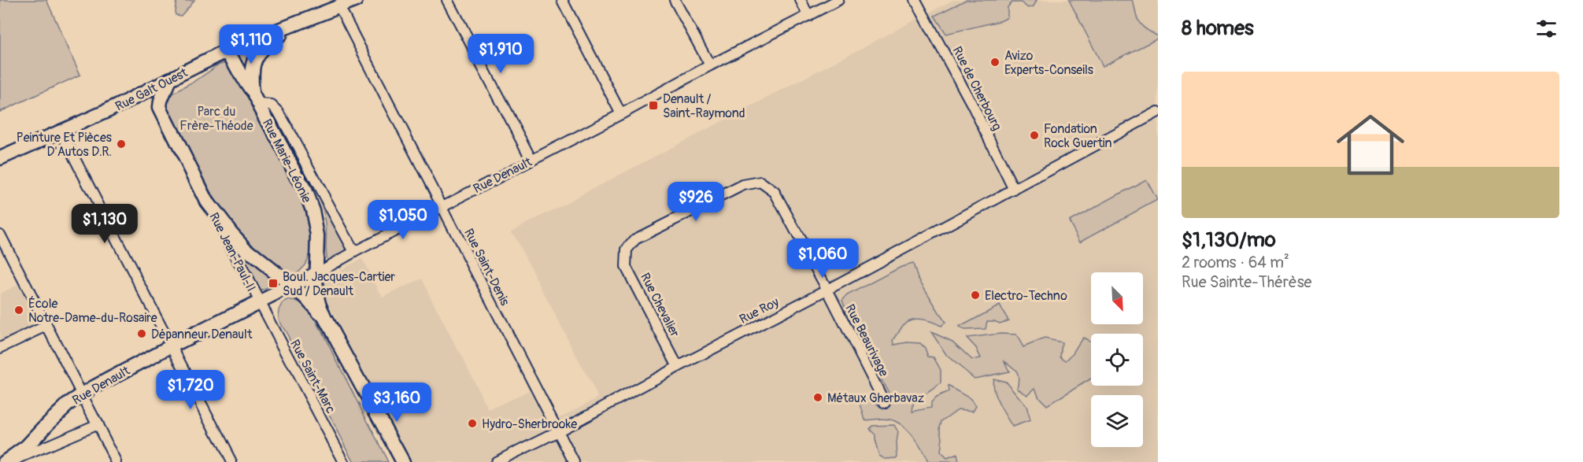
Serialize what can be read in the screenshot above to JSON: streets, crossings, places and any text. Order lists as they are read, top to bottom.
{
  "streets": {
    "main road": [
      "Rue Galt Ouest",
      "Rue Marie-Léonie",
      "Rue Denault",
      "Rue Jean-Paul-II"
    ],
    "street": [
      "Rue de Cherbourg",
      "Rue Saint-Denis",
      "Rue Chevalier",
      "Rue Roy",
      "Rue Beaurivage",
      "Rue Saint-Marc"
    ]
  },
  "crossings": [
    ["Rue de Cherbourg", "Rue Roy"],
    ["Rue Galt Ouest", "Rue Marie-Léonie"],
    ["Rue Galt Ouest", "Rue Jean-Paul-II"],
    ["Rue Galt Ouest", "Rue Saint-Denis"],
    ["Rue Marie-Léonie", "Rue Denault"],
    ["Rue Marie-Léonie", "Rue Jean-Paul-II"],
    ["Rue Denault", "Rue Jean-Paul-II"],
    ["Rue Denault", "Rue Saint-Denis"],
    ["Rue Denault", "Rue Saint-Marc"],
    ["Rue Jean-Paul-II", "Rue Saint-Marc"],
    ["Rue Saint-Denis", "Rue Roy"],
    ["Rue Chevalier", "Rue Roy"],
    ["Rue Chevalier", "Rue Beaurivage"],
    ["Rue Roy", "Rue Beaurivage"]
  ],
  "parks": ["Parc du Frère-Théode"],
  "places": {
    "other": [
      "Avizo Experts-Conseils",
      "Fondation Rock Guertin",
      "Peinture Et Pièces D'Autos D.R.",
      "Electro-Techno",
      "École Notre-Dame-du-Rosaire",
      "Dépanneur Denault",
      "Métaux Gherbavaz",
      "Hydro-Sherbrooke"
    ],
    "transit": ["Denault / Saint-Raymond", "Boul. Jacques-Cartier Sud / Denault"]
  },
  "north": "bottom right",
  "page": {
    "heading": "8 homes",
    "price": [
      "$1,110",
      "$1,910",
      "$926",
      "$1,050",
      "$1,130",
      "$1,060",
      "$1,720",
      "$3,160"
    ],
    "list": [
      {
        "name": "$1,130/mo",
        "note": "2 rooms · 64 m² · Rue Sainte-Thérèse"
      }
    ]
  }
}
